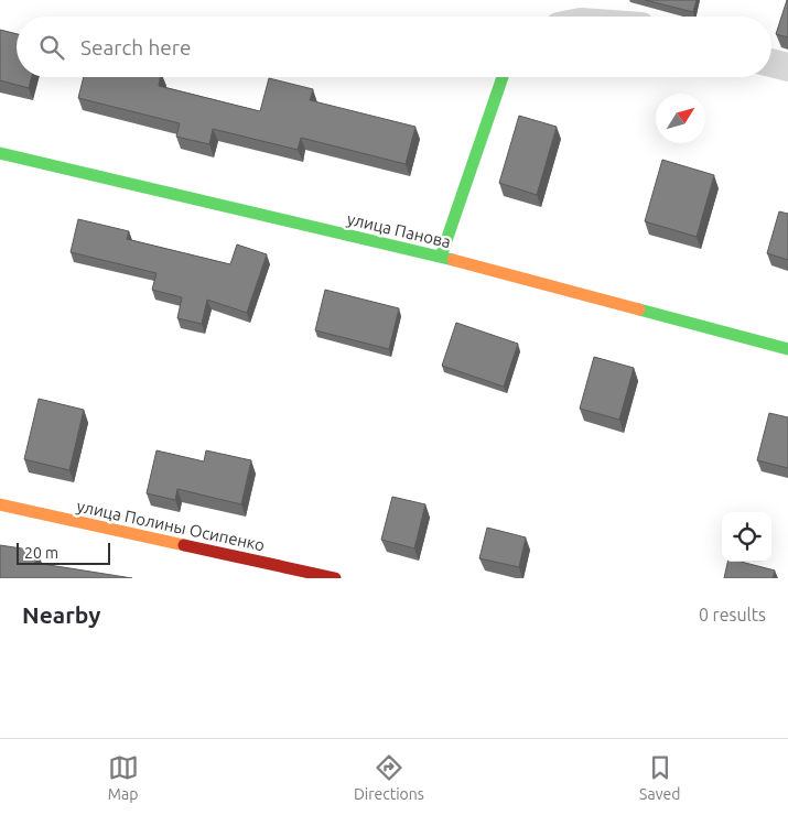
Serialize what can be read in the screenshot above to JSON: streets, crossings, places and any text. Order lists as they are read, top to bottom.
{
  "streets": {
    "main road": ["улица Панова", "улица Полины Осипенко"]
  },
  "scale_bar": "20 m",
  "north": "top right",
  "page": {
    "search": "Search here",
    "scale": "20 m",
    "heading": ["Nearby", "0 results"],
    "nav": ["Map", "Directions", "Saved"]
  }
}
